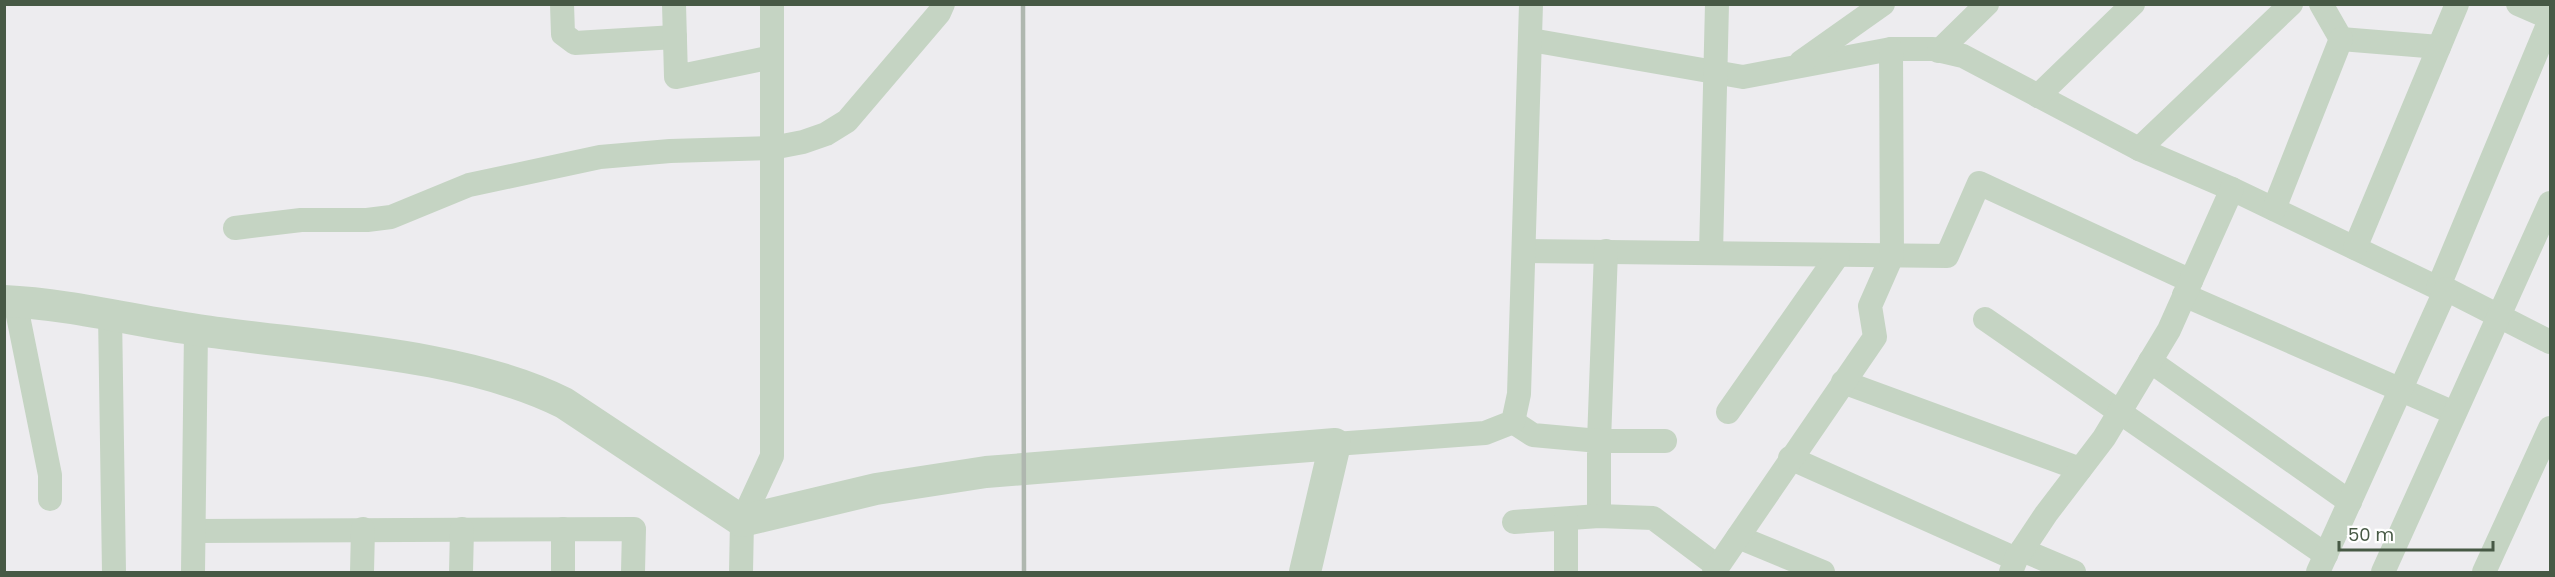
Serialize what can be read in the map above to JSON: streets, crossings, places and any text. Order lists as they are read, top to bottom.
{
  "scale_bar": "50 m"
}
